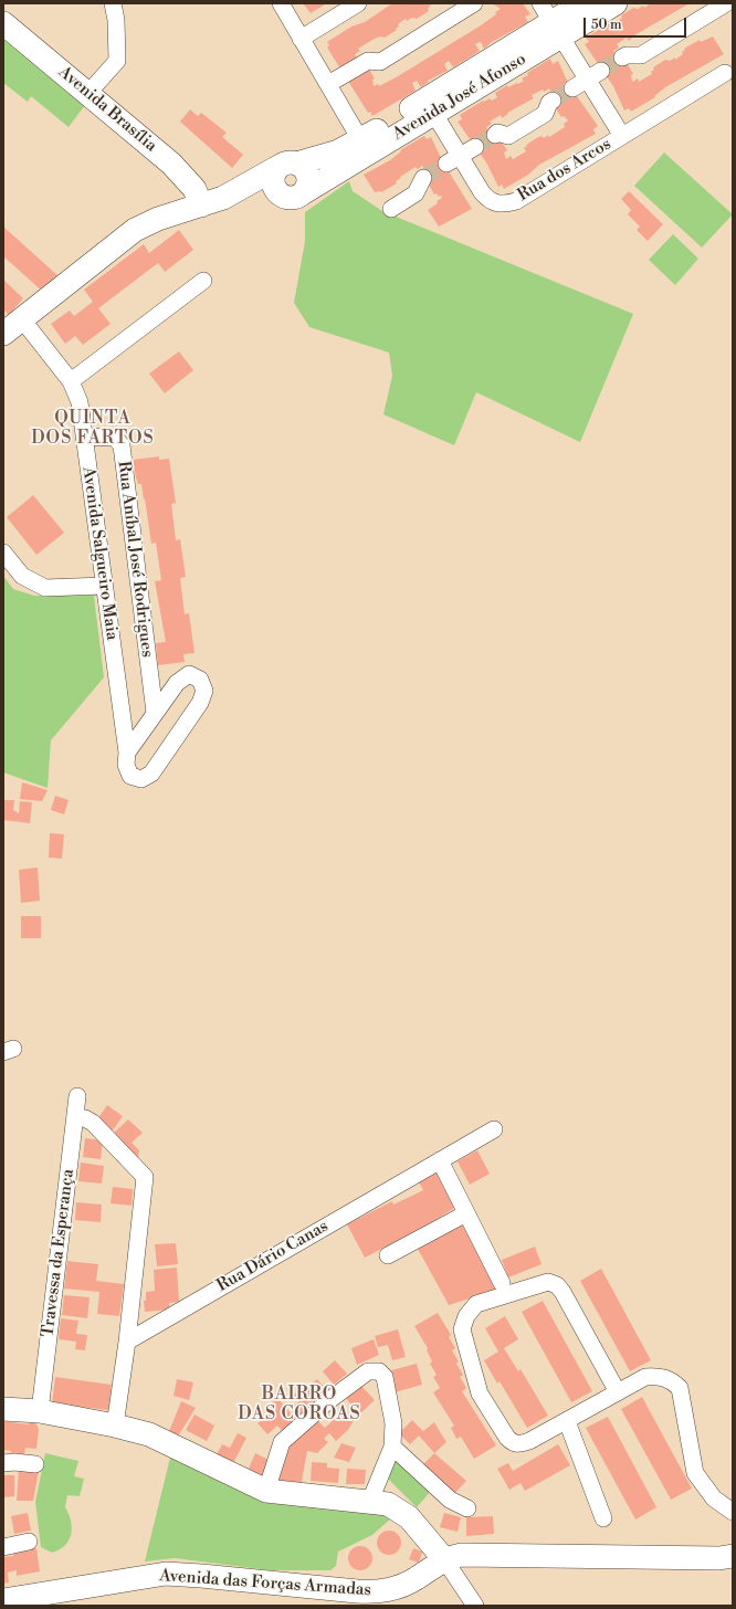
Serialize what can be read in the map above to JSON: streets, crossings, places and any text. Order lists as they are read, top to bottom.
{
  "streets": {
    "street": [
      "Avenida José Afonso",
      "Avenida Brasília",
      "Rua dos Arcos",
      "Avenida Salgueiro Maia",
      "Rua Aníbal José Rodrigues",
      "Travessa da Esperança",
      "Rua Dário Canas",
      "Avenida das Forças Armadas"
    ]
  },
  "crossings": [
    ["Avenida José Afonso", "Avenida Brasília"],
    ["Avenida José Afonso", "Rua dos Arcos"],
    ["Avenida José Afonso", "Avenida Salgueiro Maia"],
    ["Avenida Salgueiro Maia", "Rua Aníbal José Rodrigues"]
  ],
  "districts": ["QUINTA DOS FARTOS", "BAIRRO DAS COROAS"],
  "scale_bar": "50 m"
}
